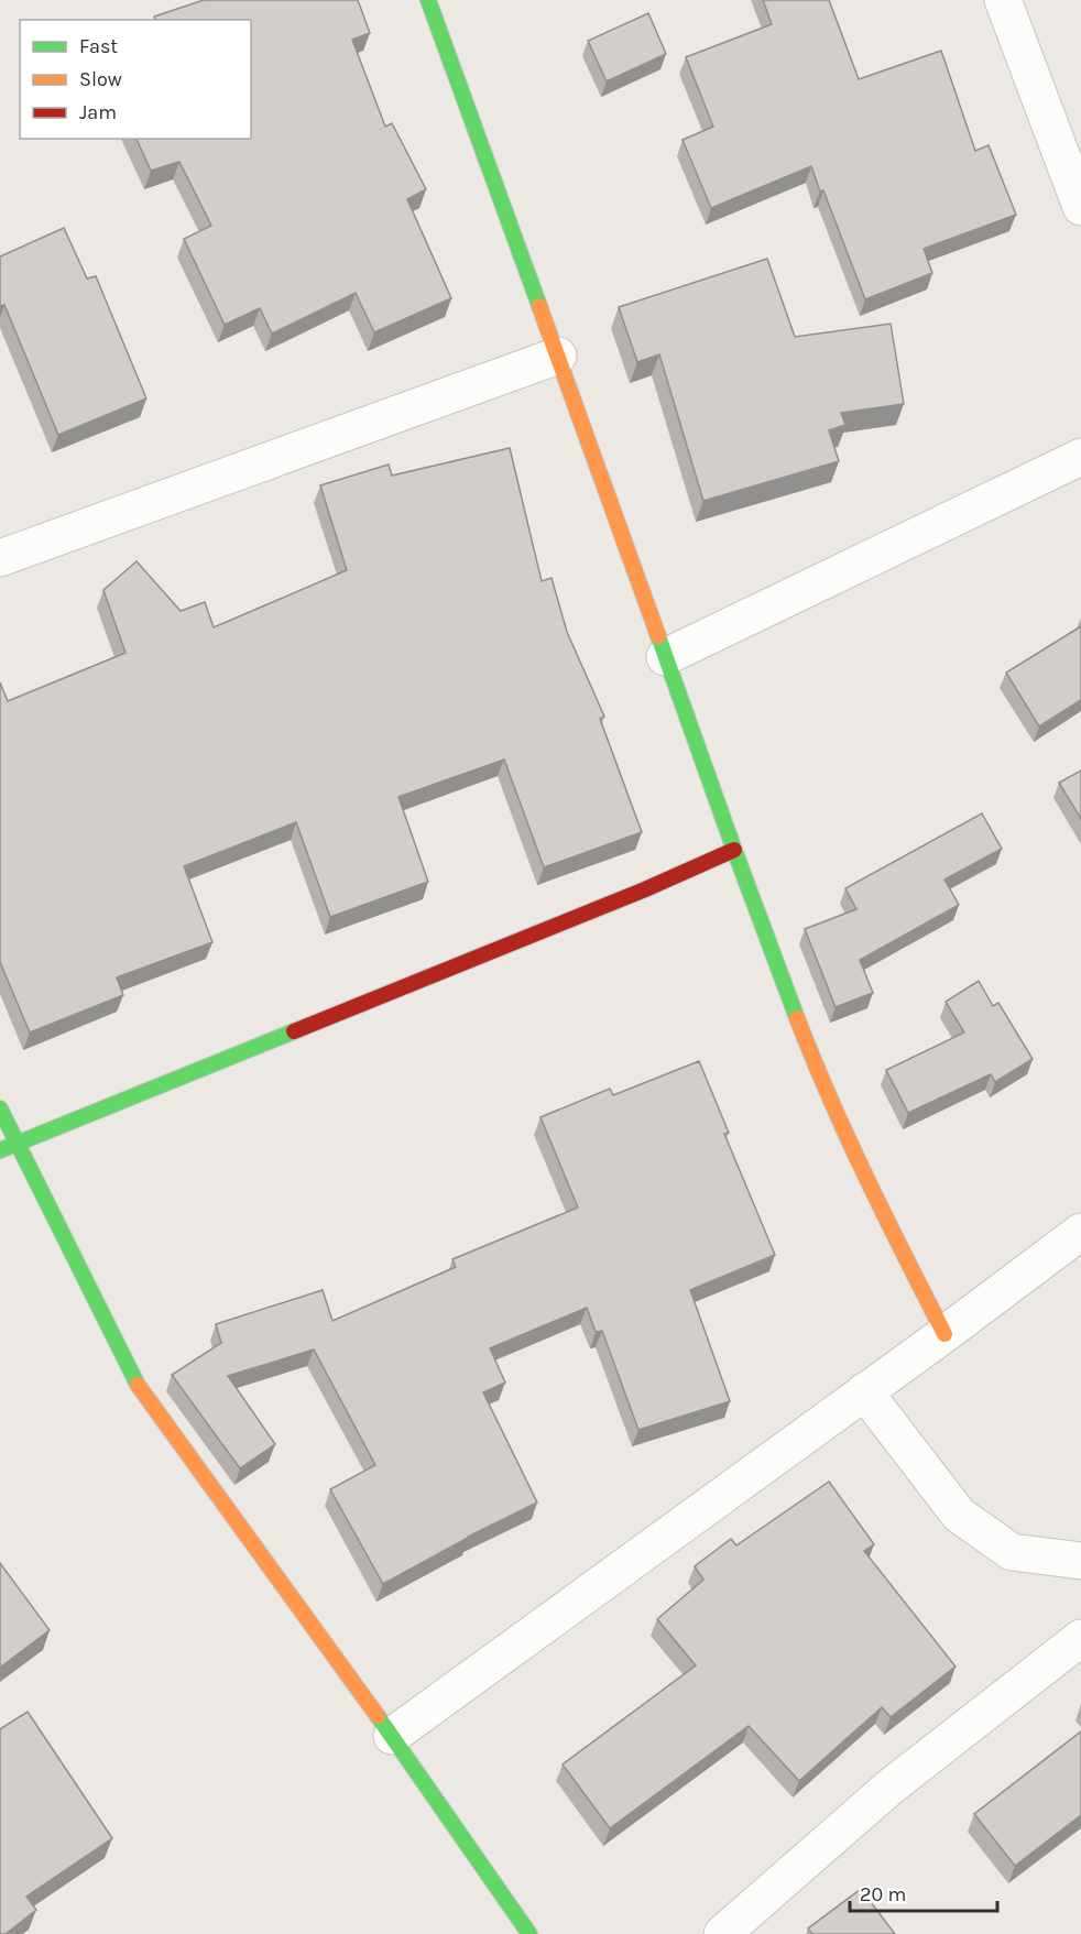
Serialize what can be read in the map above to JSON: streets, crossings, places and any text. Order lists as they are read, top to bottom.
{
  "legend": ["Fast", "Slow", "Jam"],
  "scale_bar": "20 m"
}
